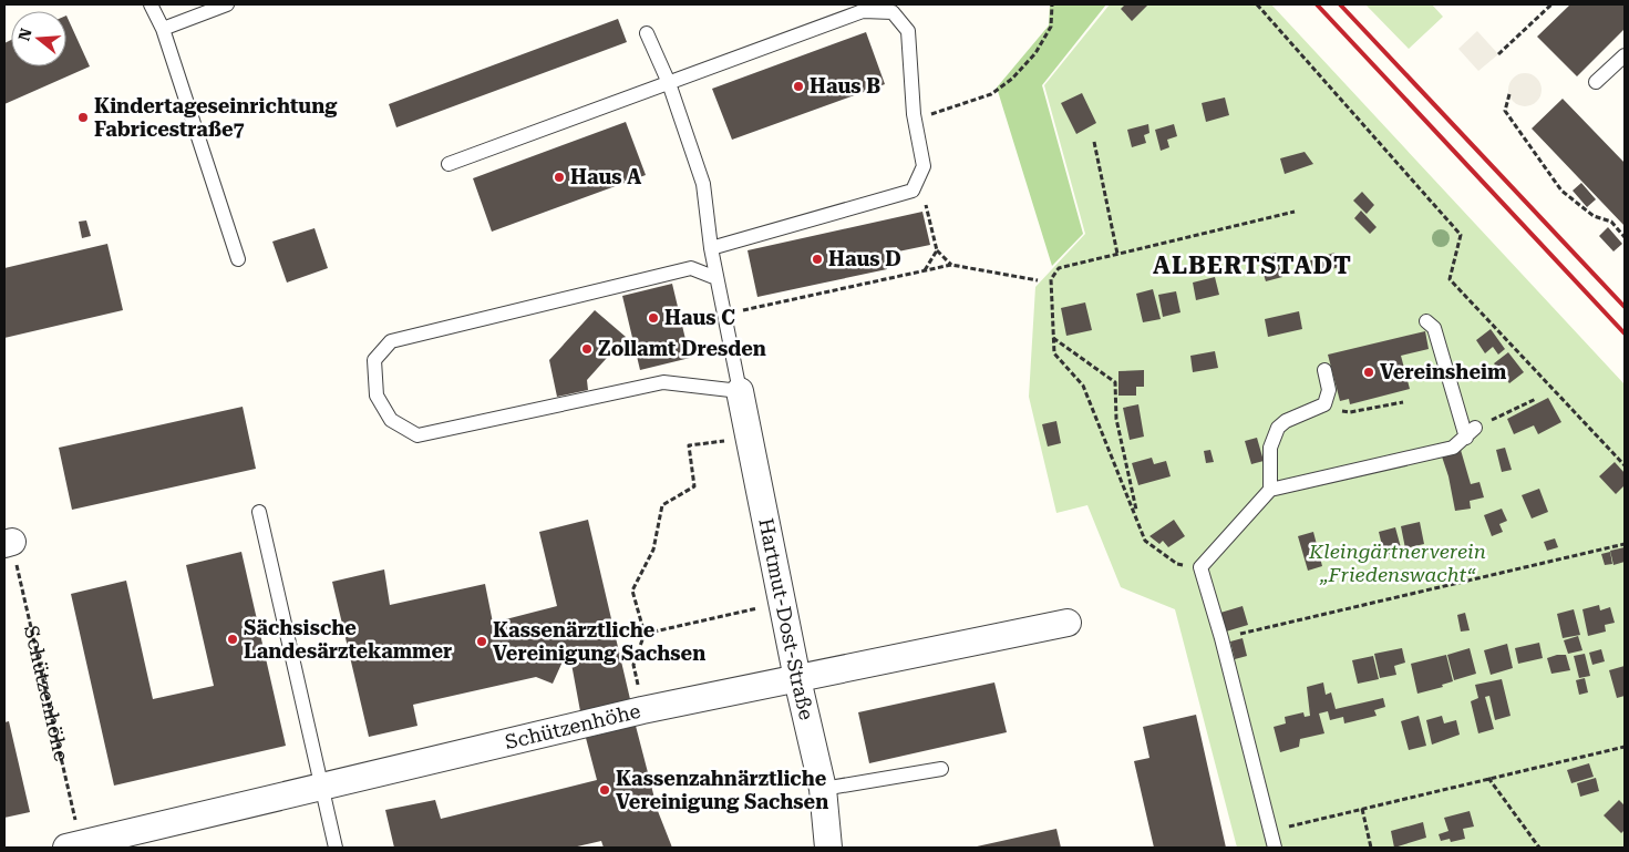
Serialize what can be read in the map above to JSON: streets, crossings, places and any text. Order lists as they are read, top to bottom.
{
  "streets": {
    "street": ["Hartmut-Dost-Straße", "Schützenhöhe"]
  },
  "crossings": [
    ["Hartmut-Dost-Straße", "Schützenhöhe"]
  ],
  "districts": ["ALBERTSTADT"],
  "parks": ["Kleingärtnerverein „Friedenswacht“"],
  "places": [
    "Haus B",
    "Kindertageseinrichtung Fabricestraße7",
    "Haus A",
    "Haus D",
    "Haus C",
    "Zollamt Dresden",
    "Vereinsheim",
    "Sächsische Landesärztekammer",
    "Kassenärztliche Vereinigung Sachsen",
    "Kassenzahnärztliche Vereinigung Sachsen"
  ],
  "north": "left"
}
